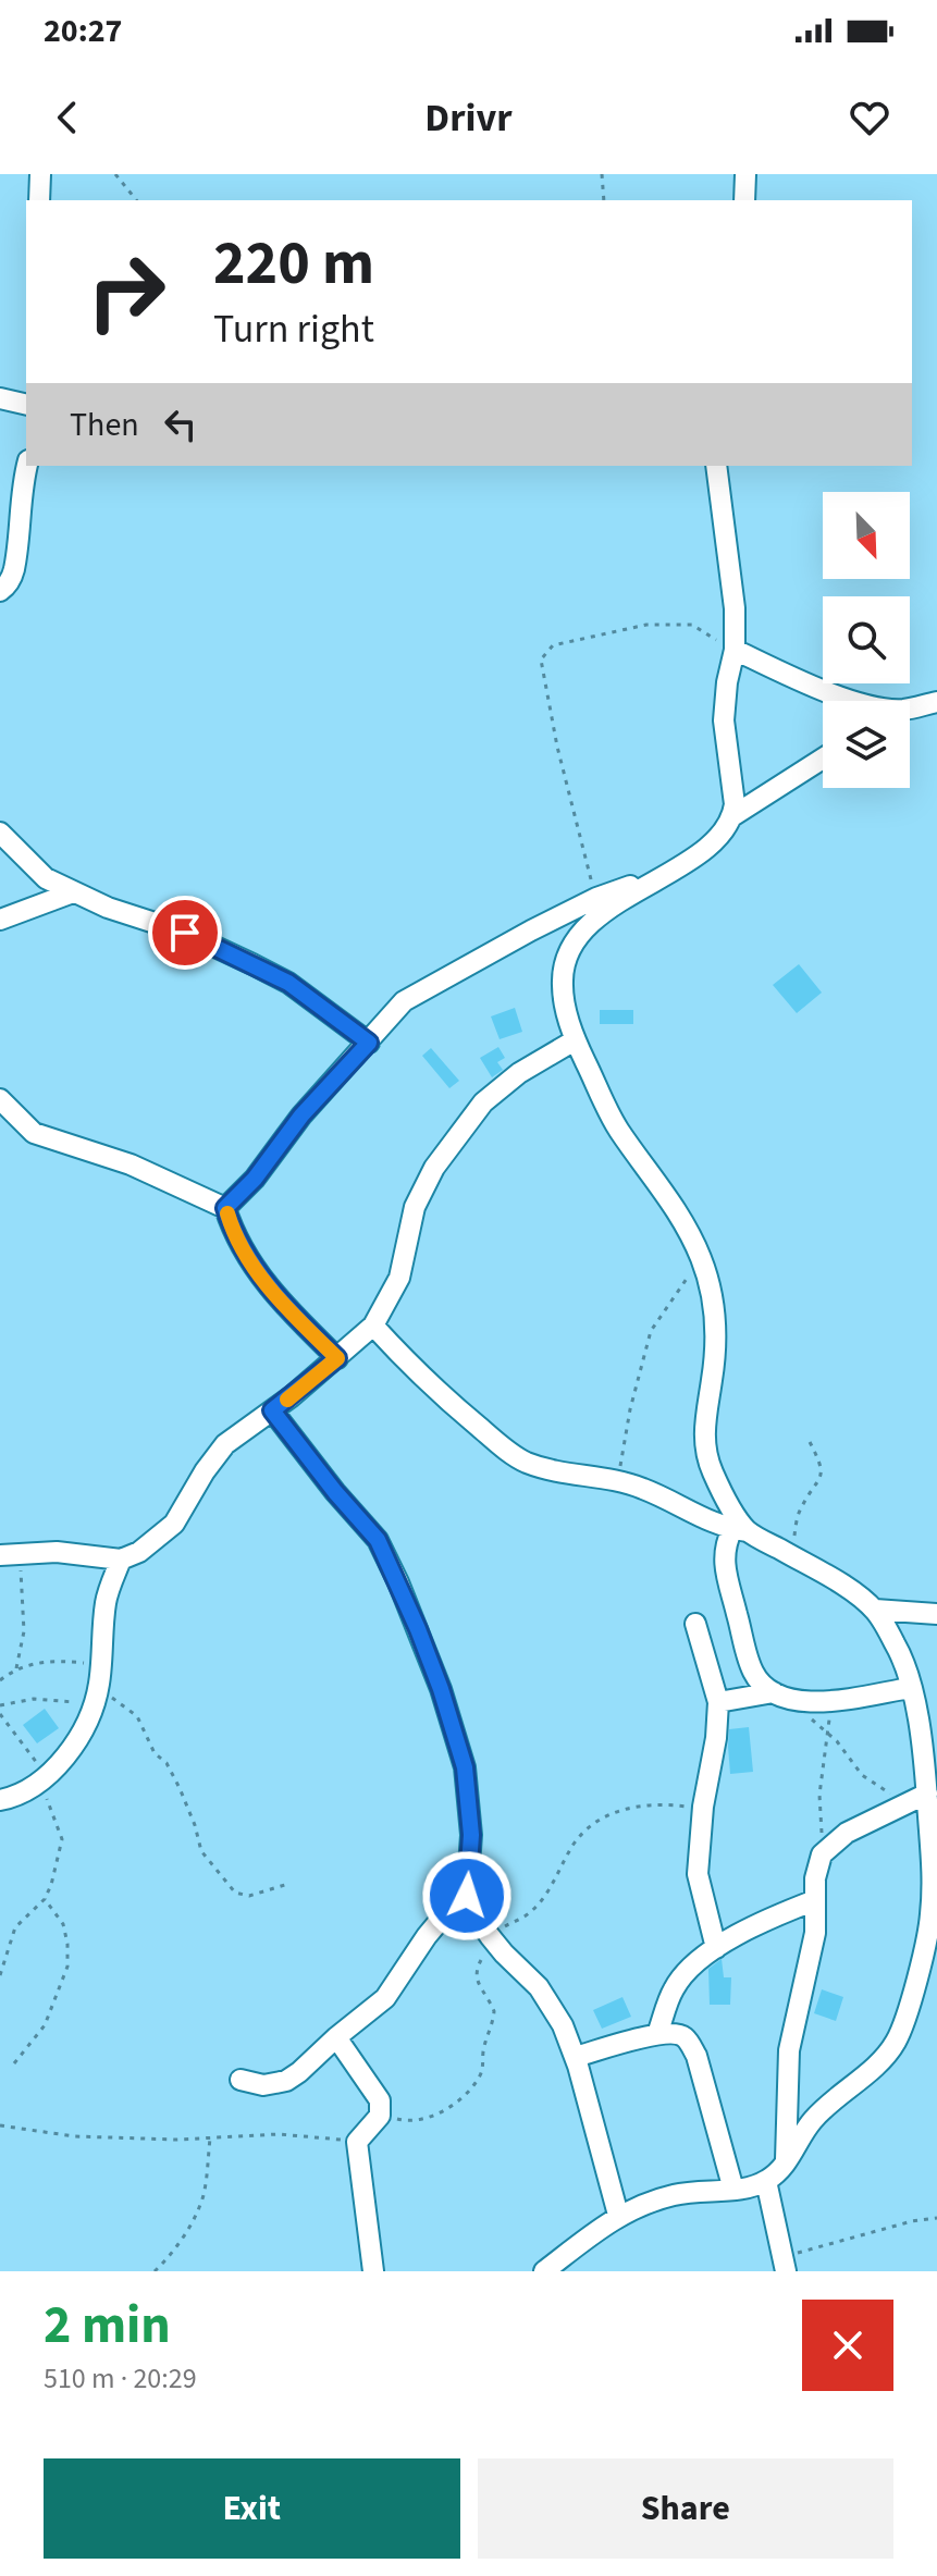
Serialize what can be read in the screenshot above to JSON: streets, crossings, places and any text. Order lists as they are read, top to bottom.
{
  "north": "bottom right",
  "page": {
    "status": "20:27",
    "header": "Drivr",
    "turn": ["220 m", "Turn right"],
    "then": "Then",
    "heading": ["2 min", "510 m · 20:29"],
    "buttons": ["Exit", "Share"]
  }
}
